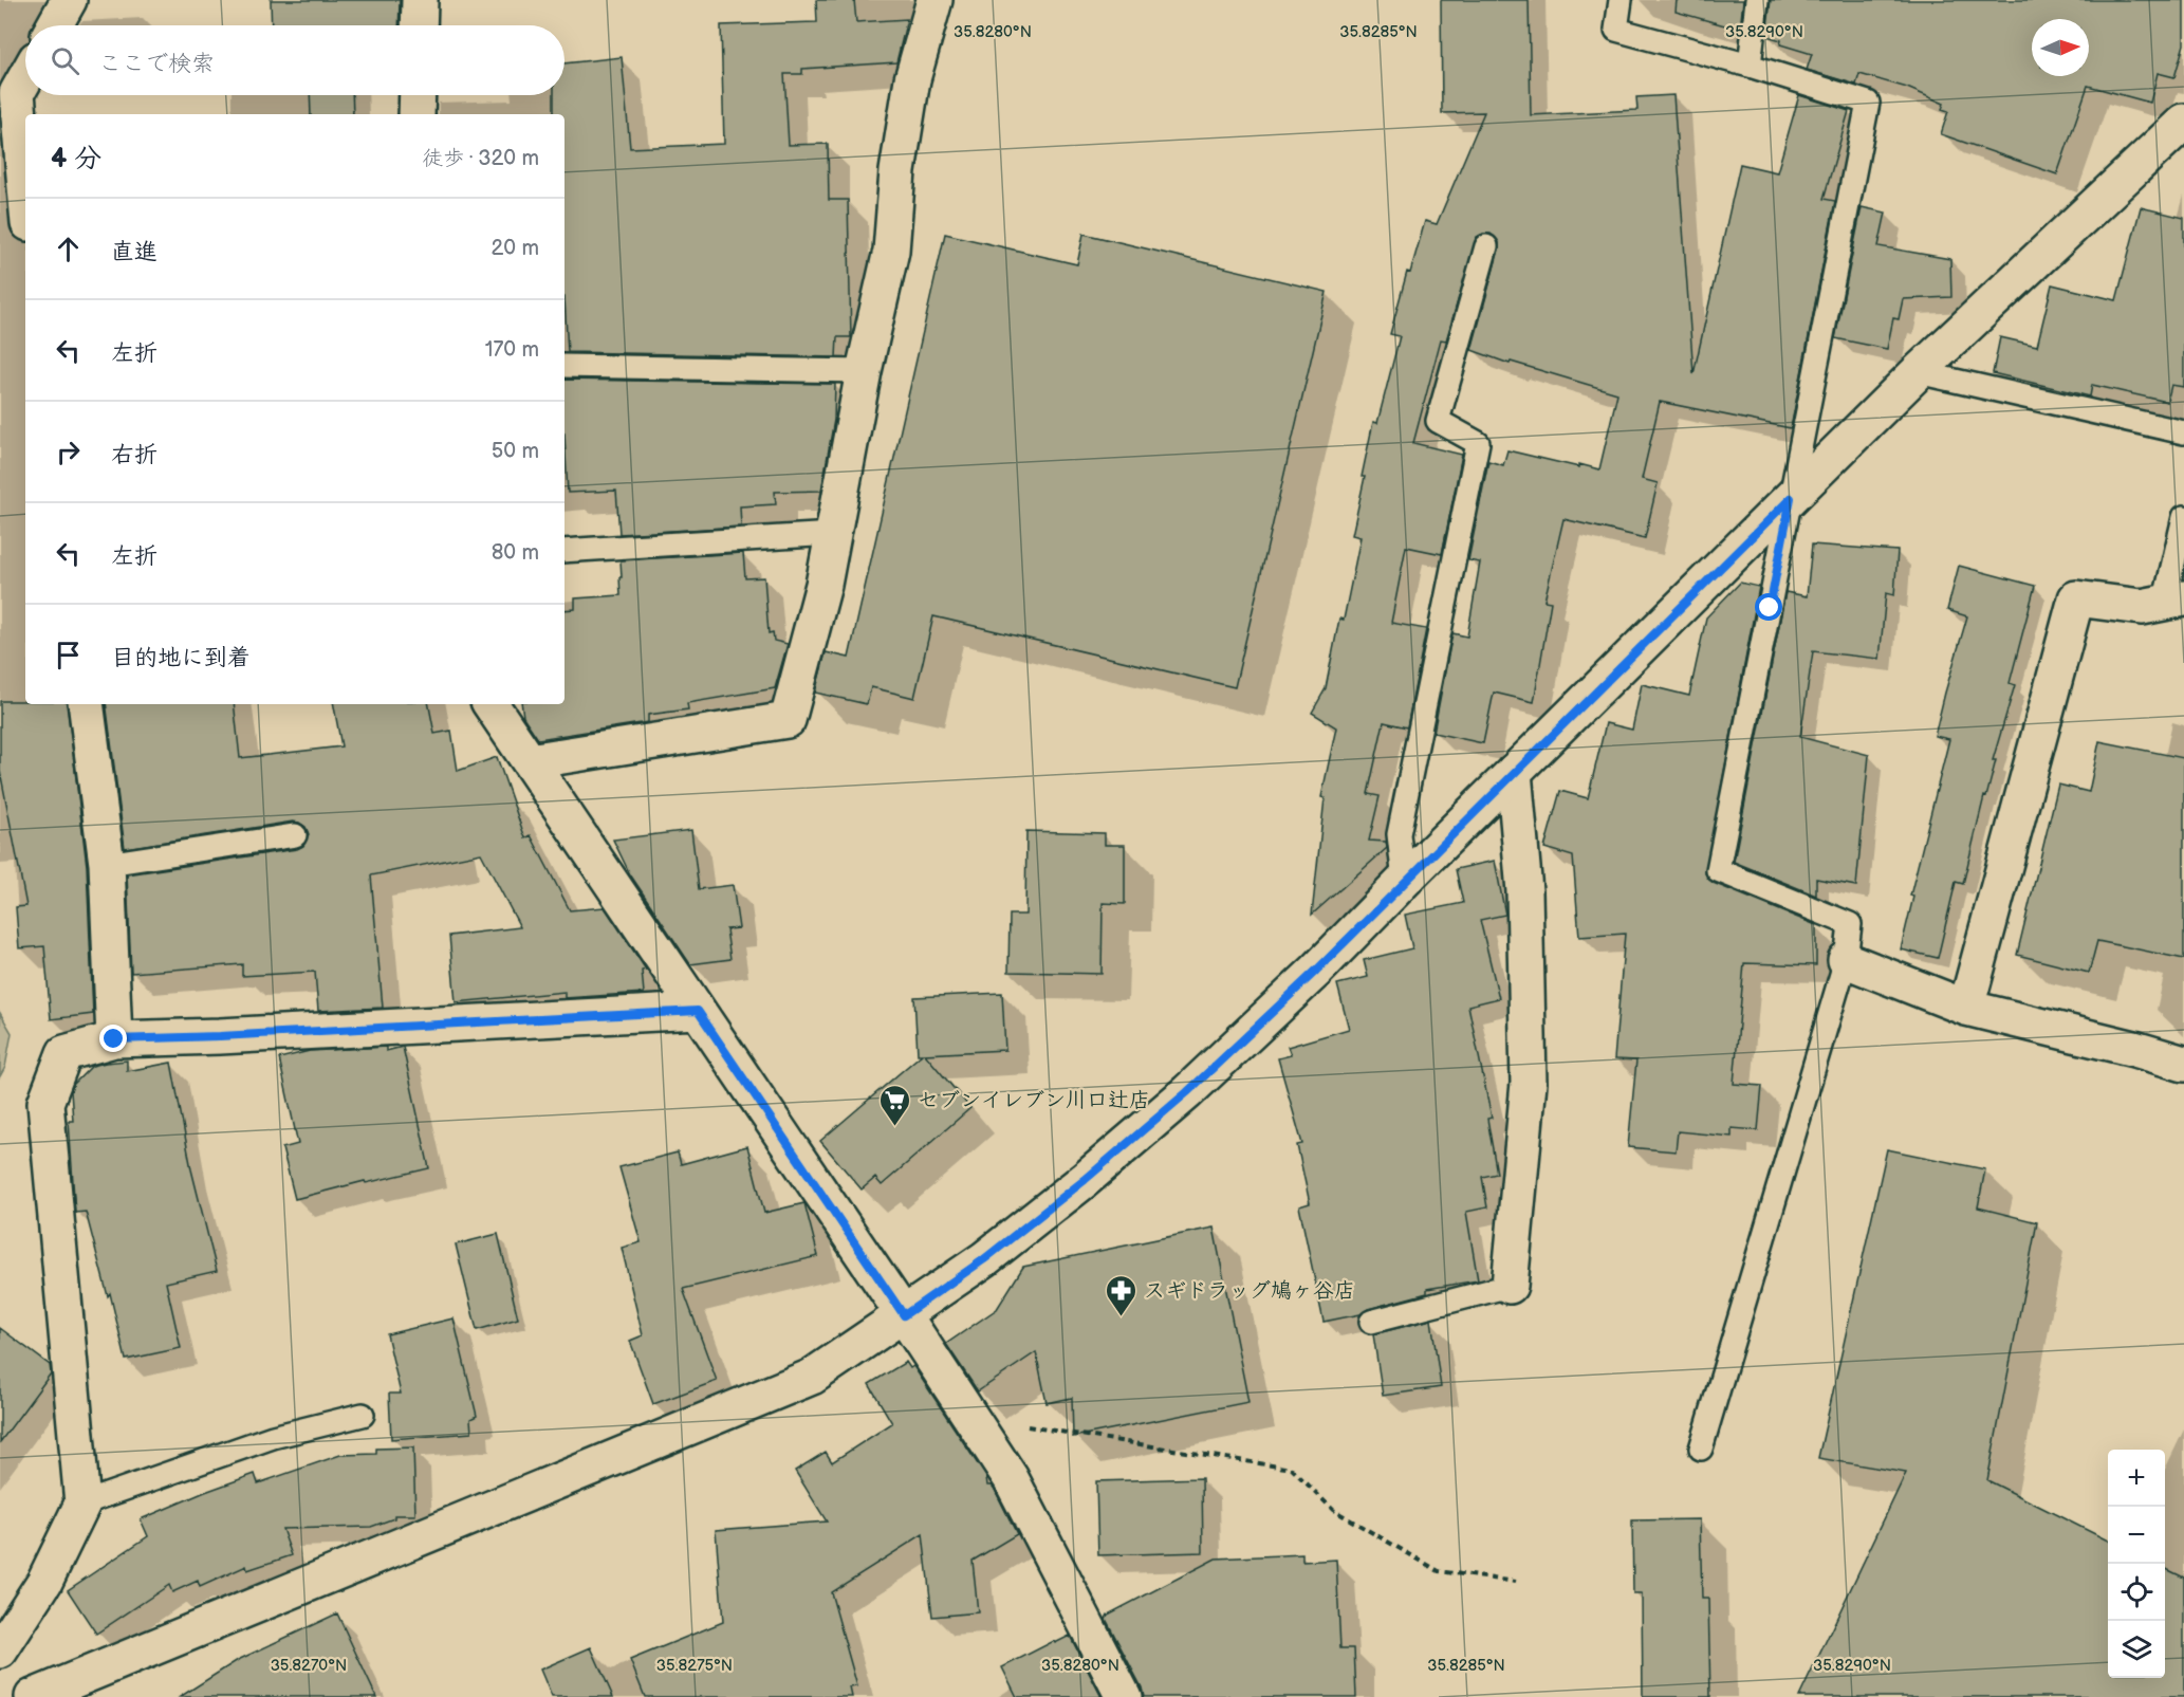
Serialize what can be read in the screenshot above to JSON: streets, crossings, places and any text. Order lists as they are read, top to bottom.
{
  "places": {
    "supermarket": ["セブンイレブン川口辻店"],
    "pharmacy": ["スギドラッグ鳩ヶ谷店"]
  },
  "north": "right",
  "page": {
    "search": "ここで検索",
    "heading": ["4 分", "徒歩 · 320 m"],
    "list": [
      ["直進", "20 m"],
      ["左折", "170 m"],
      ["右折", "50 m"],
      ["左折", "80 m"],
      "目的地に到着"
    ],
    "map_buttons": ["+", "−"]
  },
  "coordinates": [
    "35.8280°N",
    "35.8285°N",
    "35.8290°N",
    "35.8270°N",
    "35.8275°N"
  ]
}
